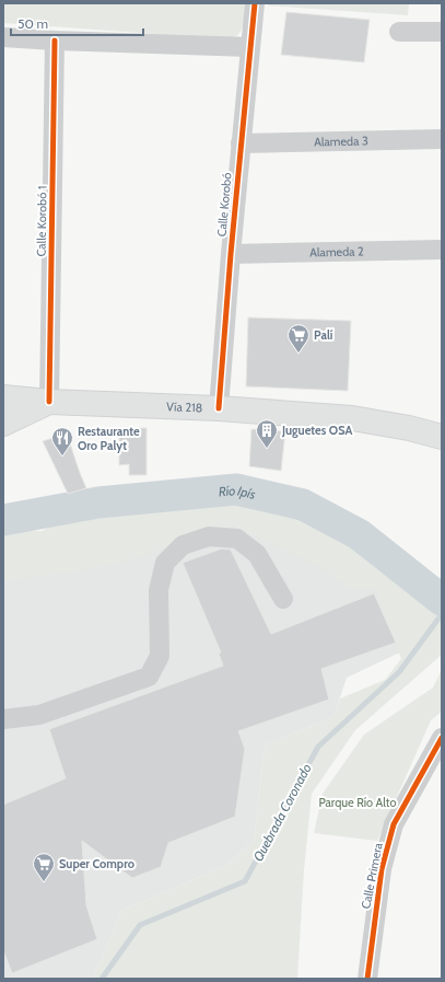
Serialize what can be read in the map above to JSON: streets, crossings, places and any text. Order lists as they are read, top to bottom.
{
  "streets": {
    "main road": ["Vía 218"],
    "street": [
      "Alameda 3",
      "Calle Korobó",
      "Calle Korobó 1",
      "Alameda 2",
      "Calle Primera"
    ]
  },
  "crossings": [
    ["Alameda 3", "Calle Korobó"],
    ["Calle Korobó", "Alameda 2"],
    ["Calle Korobó", "Vía 218"],
    ["Calle Korobó 1", "Vía 218"]
  ],
  "water": ["Río Ipís", "Quebrada Coronado"],
  "parks": ["Parque Río Alto"],
  "places": {
    "supermarket": ["Palí", "Super Compro"],
    "building": ["Juguetes OSA"],
    "restaurant": ["Restaurante Oro Palyt"]
  },
  "scale_bar": "50 m"
}
